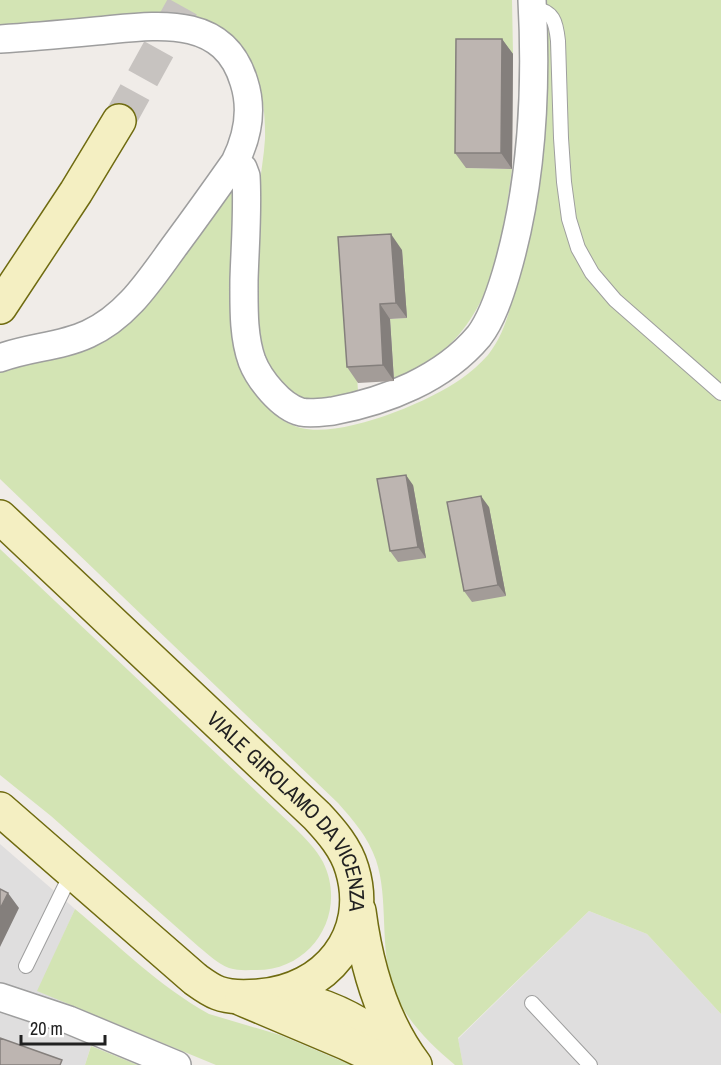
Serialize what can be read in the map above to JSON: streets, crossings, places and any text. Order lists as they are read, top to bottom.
{
  "streets": {
    "main road": ["VIALE GIROLAMO DA VICENZA"]
  },
  "scale_bar": "20 m"
}
